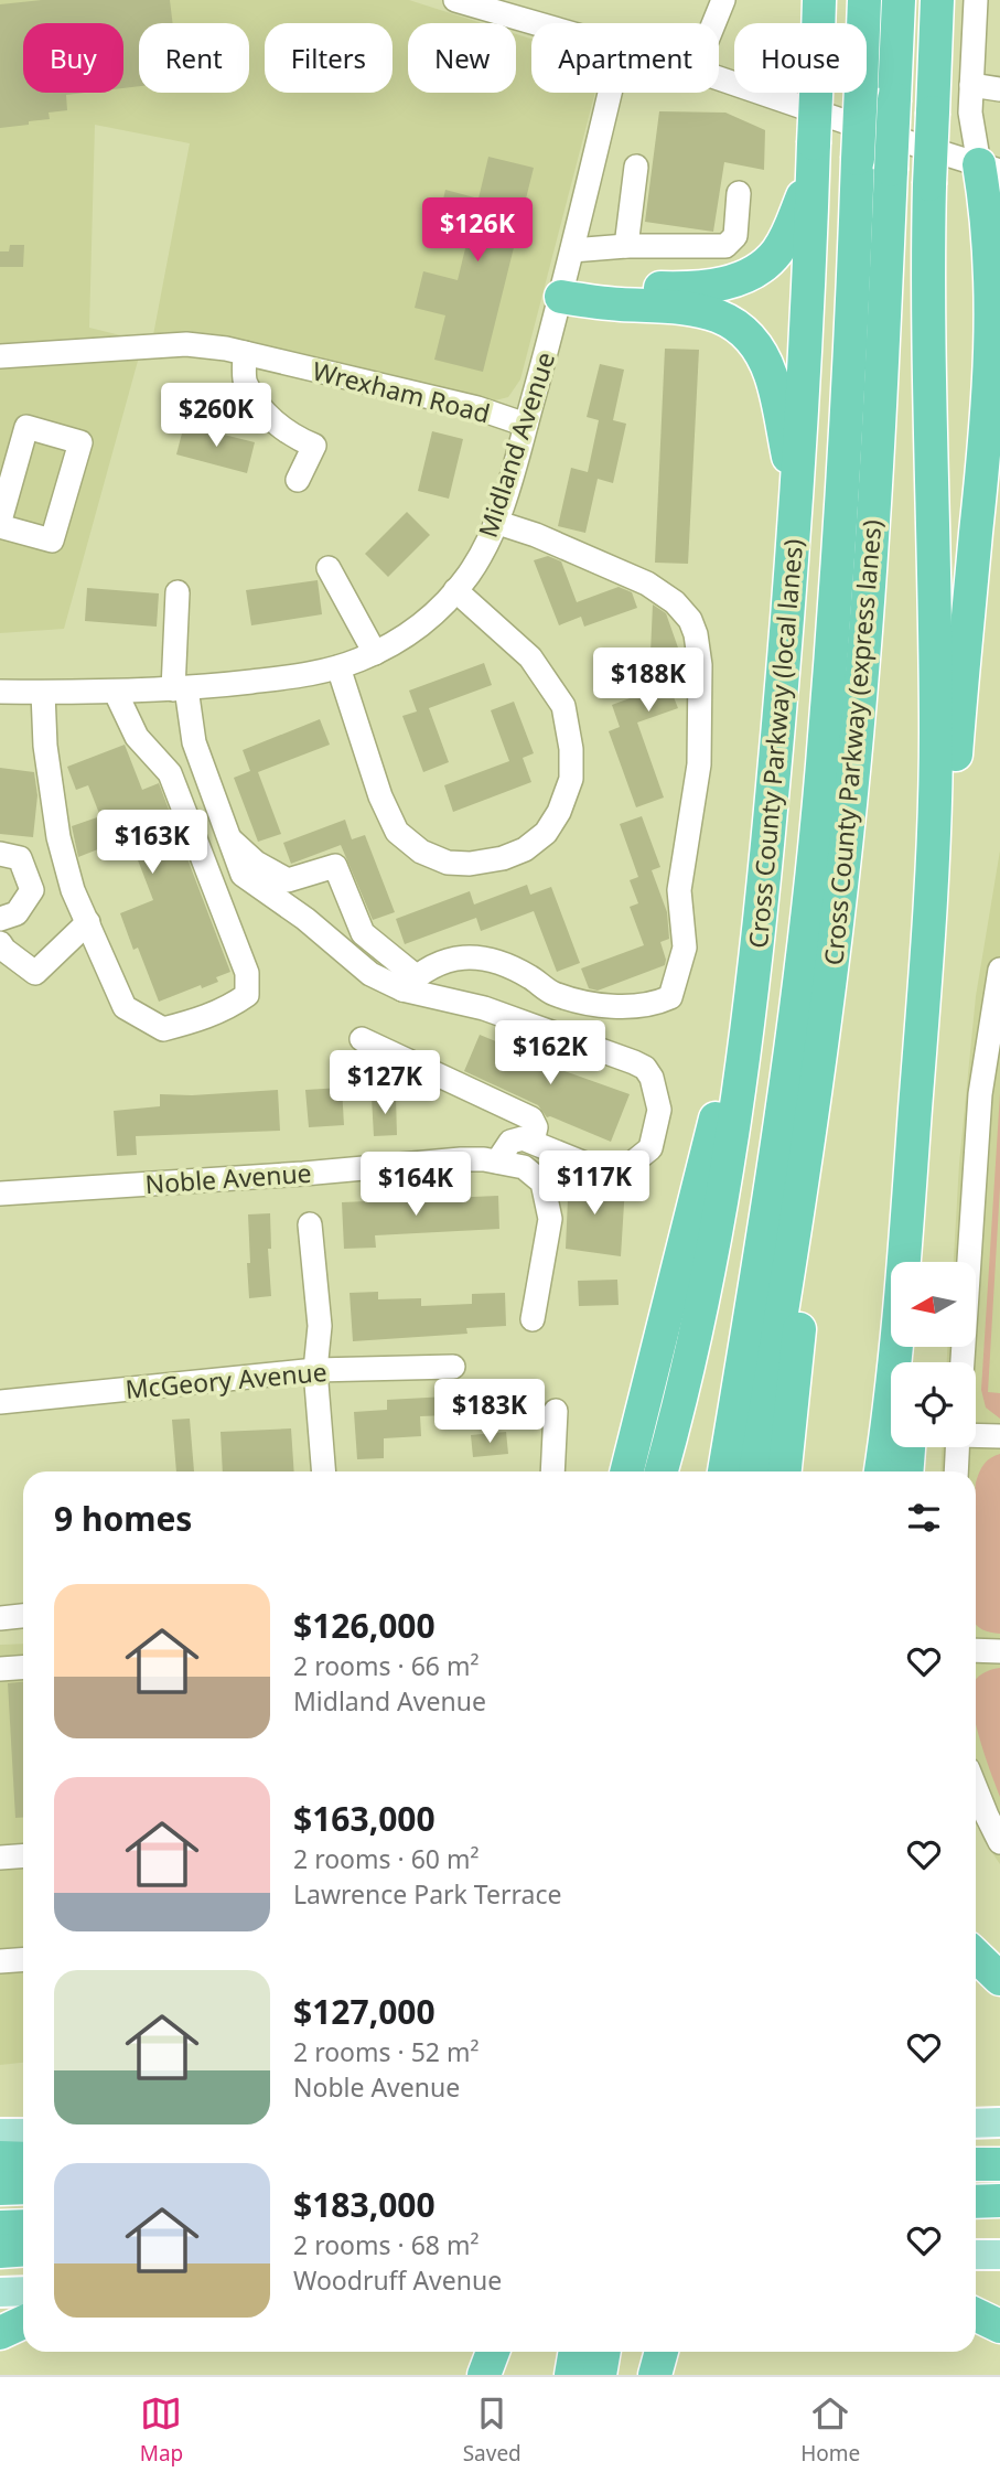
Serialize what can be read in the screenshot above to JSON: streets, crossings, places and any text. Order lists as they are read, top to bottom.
{
  "streets": {
    "highway": ["Cross County Parkway (express lanes)", "Cross County Parkway (local lanes)"],
    "street": [
      "Wrexham Road",
      "Midland Avenue",
      "Noble Avenue",
      "McGeory Avenue"
    ]
  },
  "crossings": [
    ["Wrexham Road", "Midland Avenue"]
  ],
  "north": "left",
  "page": {
    "chip": [
      "Buy",
      "Rent",
      "Filters",
      "New",
      "Apartment",
      "House"
    ],
    "price": [
      "$126K",
      "$260K",
      "$188K",
      "$163K",
      "$162K",
      "$127K",
      "$117K",
      "$164K",
      "$183K"
    ],
    "heading": "9 homes",
    "list": [
      {
        "name": "$126,000",
        "note": "2 rooms · 66 m² · Midland Avenue"
      },
      {
        "name": "$163,000",
        "note": "2 rooms · 60 m² · Lawrence Park Terrace"
      },
      {
        "name": "$127,000",
        "note": "2 rooms · 52 m² · Noble Avenue"
      },
      {
        "name": "$183,000",
        "note": "2 rooms · 68 m² · Woodruff Avenue"
      }
    ],
    "tabs": ["Map", "Saved", "Home"]
  }
}
